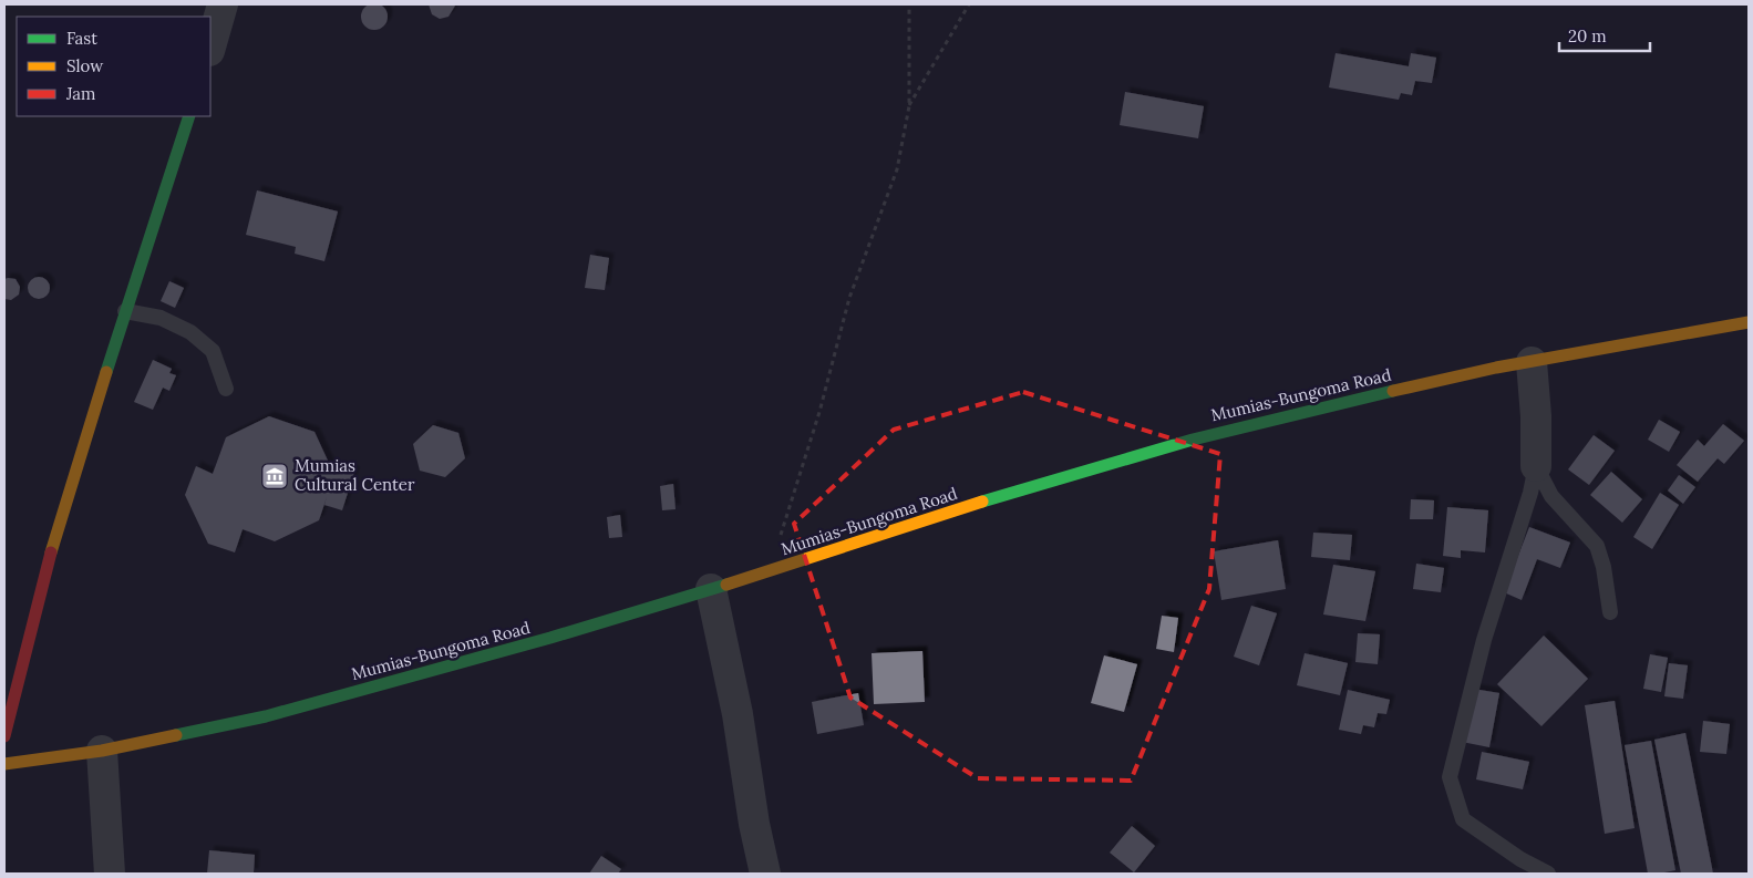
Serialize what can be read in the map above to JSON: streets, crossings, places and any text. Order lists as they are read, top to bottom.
{
  "streets": {
    "main road": ["Mumias-Bungoma Road"]
  },
  "places": {
    "museum": ["Mumias Cultural Center"]
  },
  "legend": ["Fast", "Slow", "Jam"],
  "scale_bar": "20 m"
}
